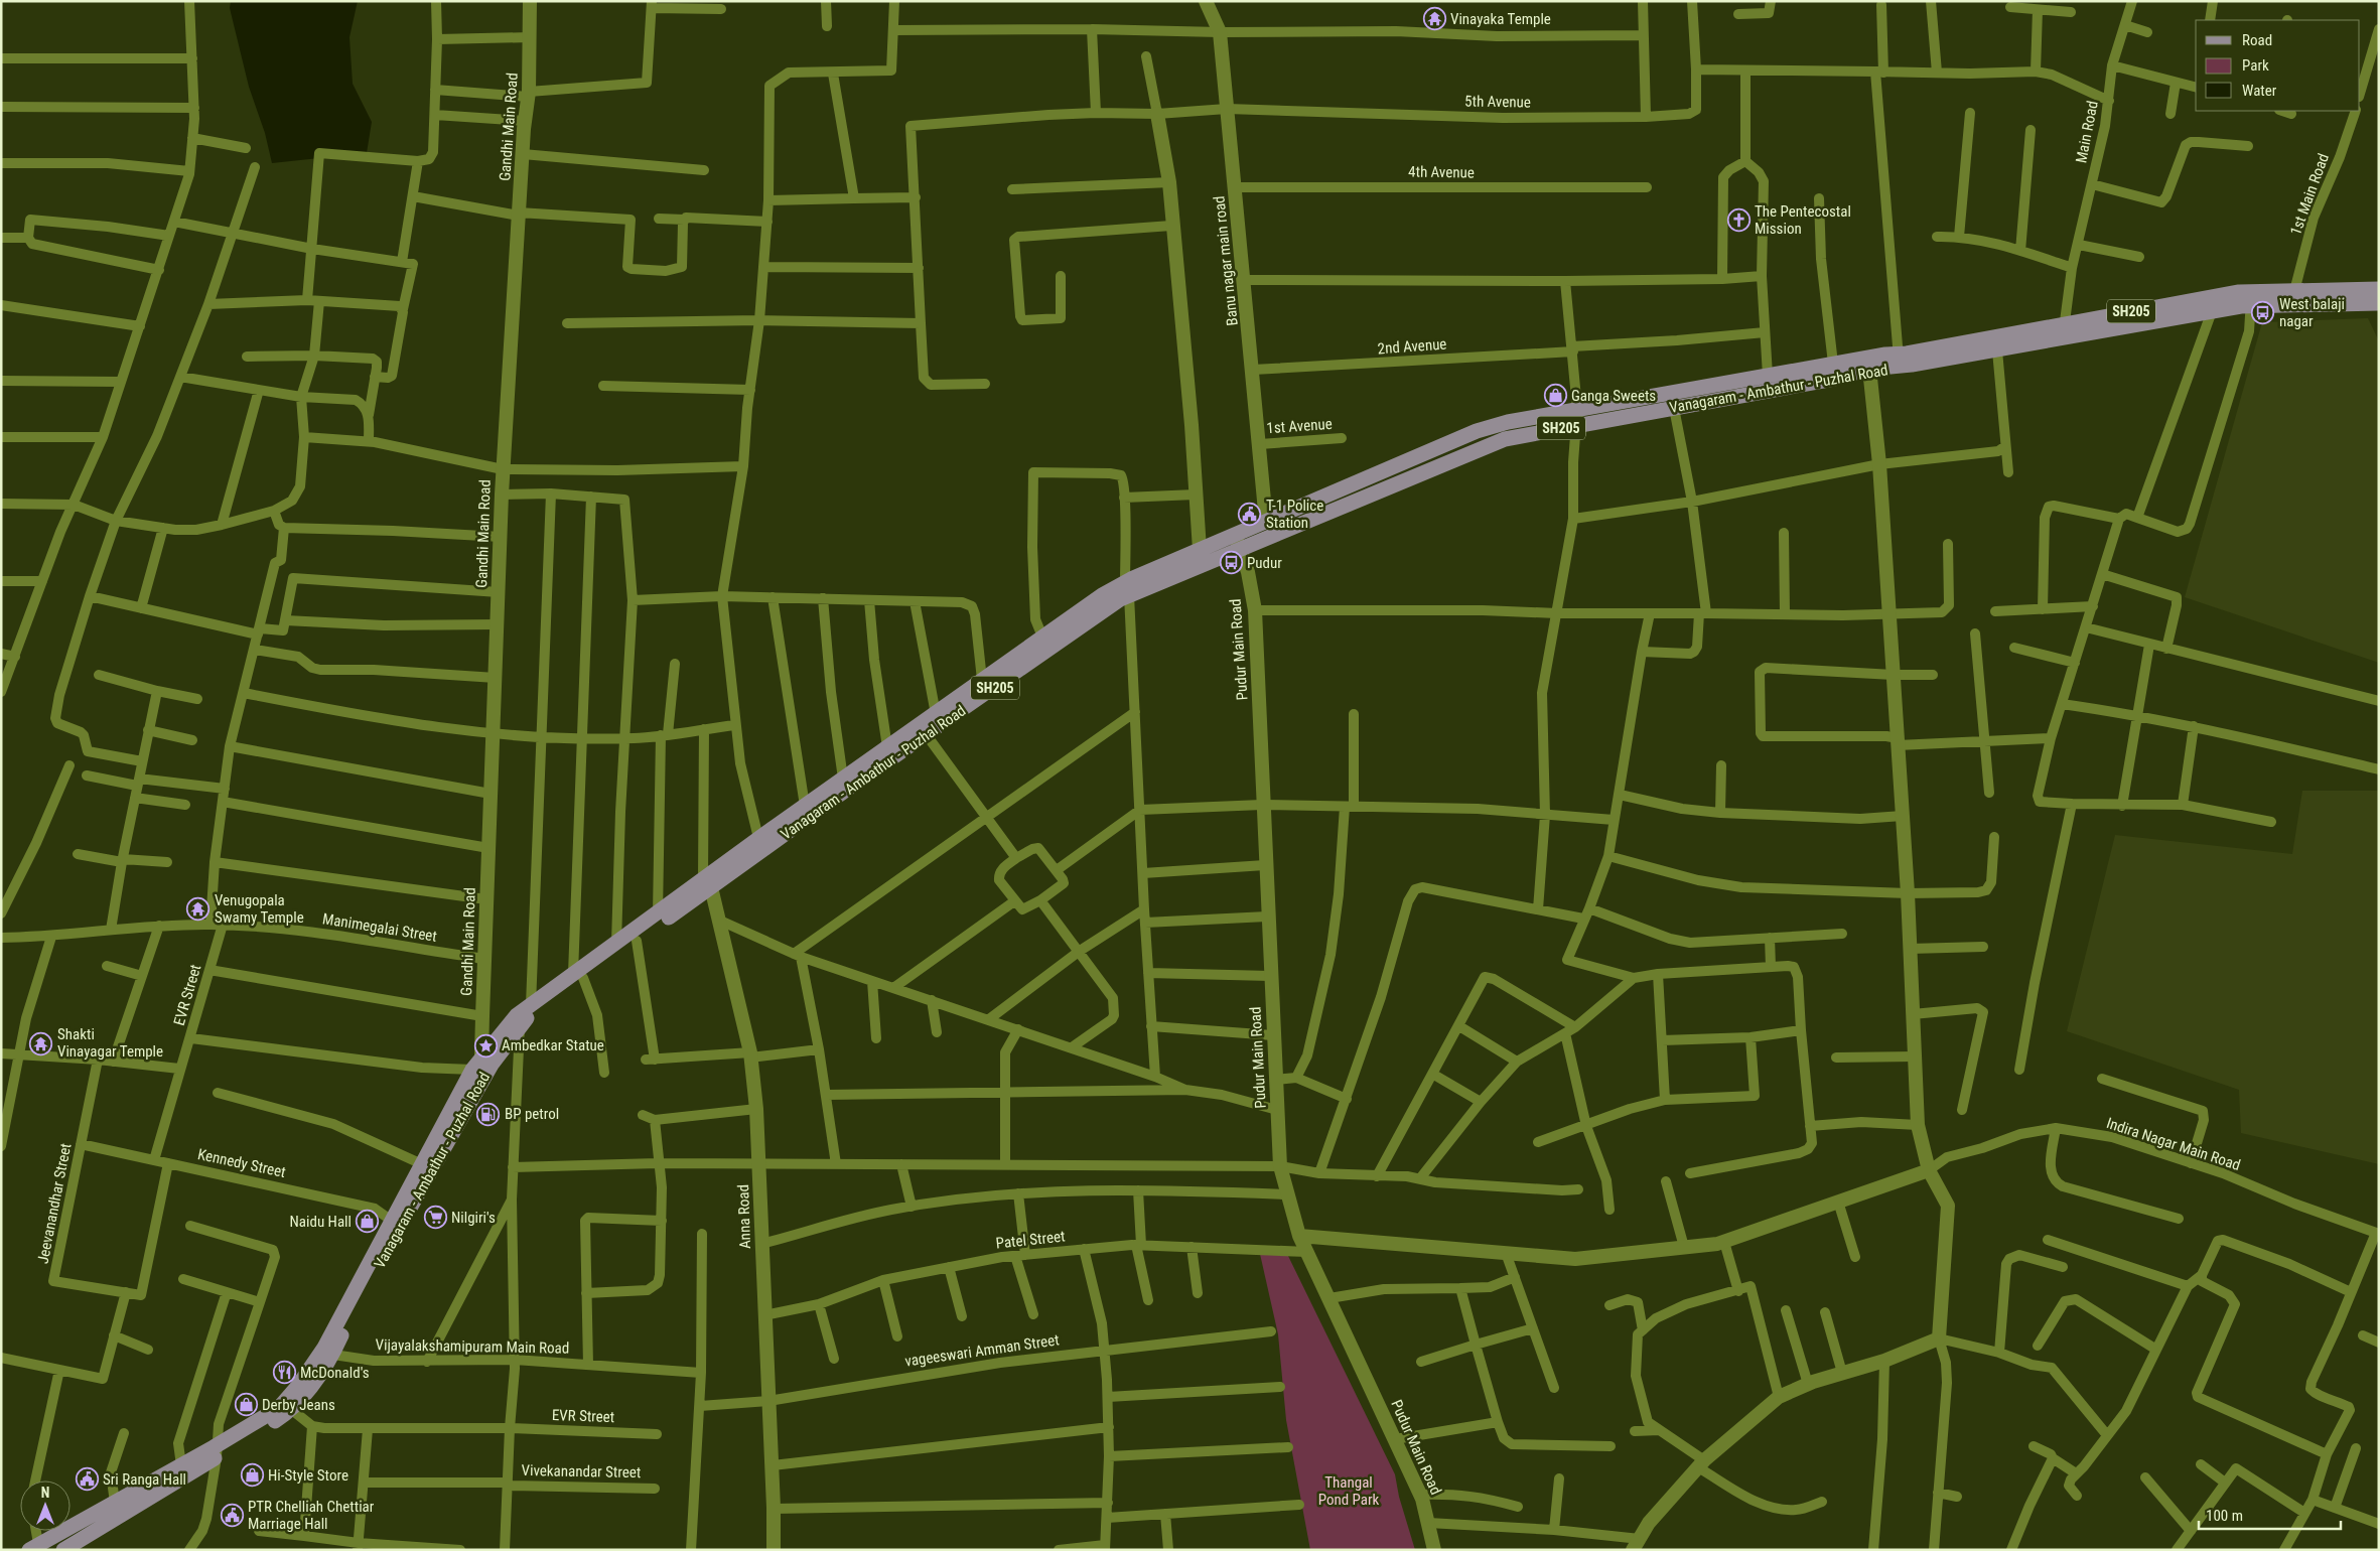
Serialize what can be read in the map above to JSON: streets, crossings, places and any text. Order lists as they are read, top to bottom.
{
  "streets": {
    "main road": ["SH205", "Vanagaram - Ambathur - Puzhal Road"],
    "street": [
      "5th Avenue",
      "Gandhi Main Road",
      "Main Road",
      "4th Avenue",
      "1st Main Road",
      "Banu nagar main road",
      "2nd Avenue",
      "1st Avenue",
      "Pudur Main Road",
      "Manimegalai Street",
      "EVR Street",
      "Indira Nagar Main Road",
      "Kennedy Street",
      "Jeevanandhar Street",
      "Anna Road",
      "Patel Street",
      "Vijayalakshamipuram Main Road",
      "vageeswari Amman Street",
      "Vivekanandar Street"
    ]
  },
  "crossings": [
    ["5th Avenue", "Banu nagar main road"],
    ["Gandhi Main Road", "Vanagaram - Ambathur - Puzhal Road"],
    ["Gandhi Main Road", "Manimegalai Street"],
    ["Main Road", "Vanagaram - Ambathur - Puzhal Road"],
    ["4th Avenue", "Banu nagar main road"],
    ["1st Main Road", "Vanagaram - Ambathur - Puzhal Road"],
    ["Banu nagar main road", "2nd Avenue"],
    ["Banu nagar main road", "1st Avenue"],
    ["Vanagaram - Ambathur - Puzhal Road", "Pudur Main Road"],
    ["Vanagaram - Ambathur - Puzhal Road", "Kennedy Street"],
    ["Vanagaram - Ambathur - Puzhal Road", "Anna Road"],
    ["Vanagaram - Ambathur - Puzhal Road", "Vijayalakshamipuram Main Road"],
    ["Pudur Main Road", "Patel Street"],
    ["Manimegalai Street", "EVR Street"],
    ["EVR Street", "Kennedy Street"],
    ["Kennedy Street", "Jeevanandhar Street"],
    ["Anna Road", "Patel Street"],
    ["Anna Road", "vageeswari Amman Street"]
  ],
  "parks": ["Thangal Pond Park"],
  "places": {
    "temple": ["Vinayaka Temple", "Venugopala Swamy Temple", "Shakti Vinayagar Temple"],
    "church": ["The Pentecostal Mission"],
    "bus stop": ["West balaji nagar", "Pudur"],
    "shop": [
      "Ganga Sweets",
      "Naidu Hall",
      "Derby Jeans",
      "Hi-Style Store"
    ],
    "public building": ["T-1 Police Station", "Sri Ranga Hall", "PTR Chelliah Chettiar Marriage Hall"],
    "place": ["Ambedkar Statue"],
    "fuel station": ["BP petrol"],
    "supermarket": ["Nilgiri's"],
    "restaurant": ["McDonald's"]
  },
  "legend": ["Road", "Park", "Water"],
  "scale_bar": "100 m",
  "north": "top"
}
